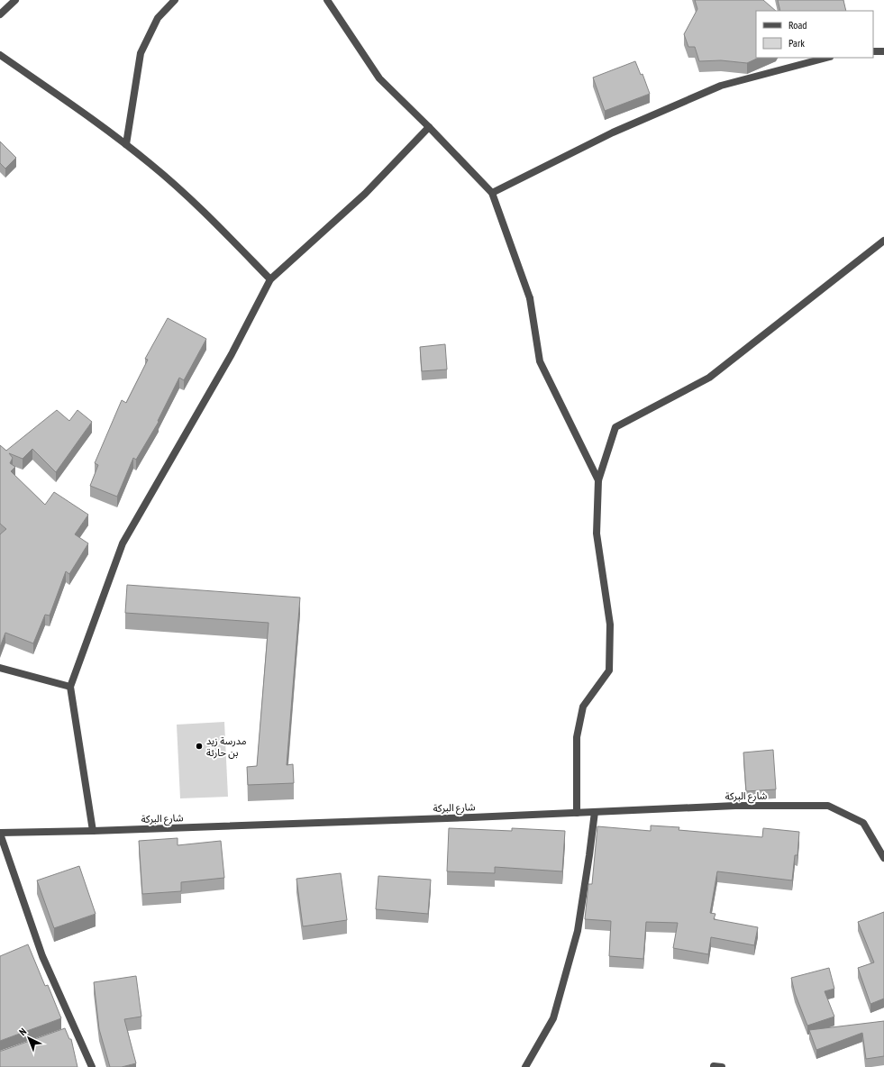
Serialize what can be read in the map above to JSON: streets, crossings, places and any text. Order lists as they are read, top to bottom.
{
  "streets": {
    "street": ["شارع البركة"]
  },
  "places": ["مدرسة زيد بن حارثة"],
  "legend": ["Road", "Park"],
  "north": "top left"
}
